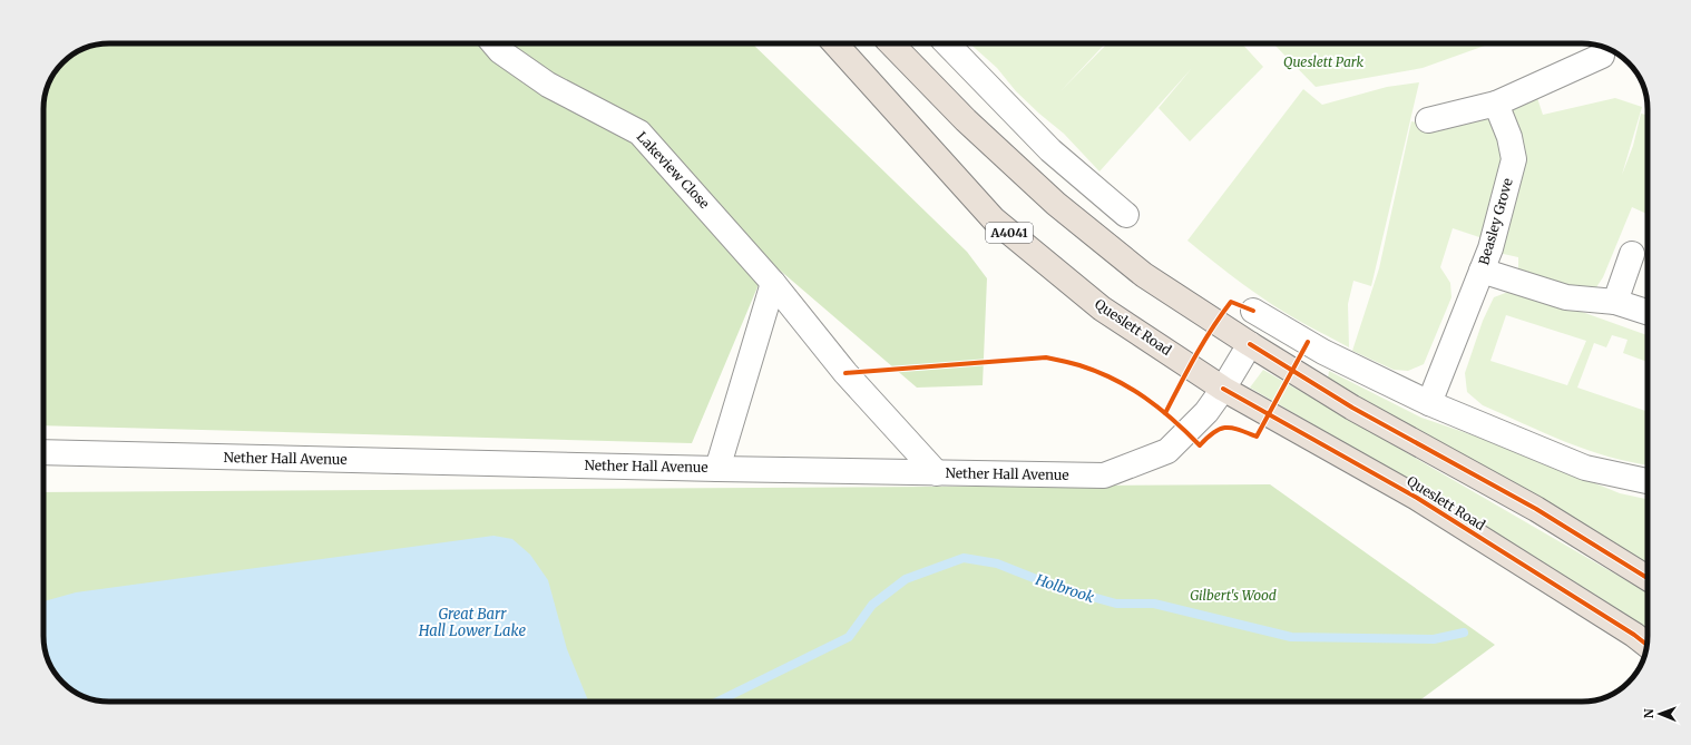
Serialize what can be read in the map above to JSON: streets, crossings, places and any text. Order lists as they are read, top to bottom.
{
  "streets": {
    "highway": ["A4041", "Queslett Road"],
    "street": ["Lakeview Close", "Beasley Grove", "Nether Hall Avenue"]
  },
  "crossings": [
    ["Lakeview Close", "Nether Hall Avenue"],
    ["Queslett Road", "Nether Hall Avenue"]
  ],
  "water": ["Holbrook", "Great Barr Hall Lower Lake"],
  "parks": ["Queslett Park", "Gilbert's Wood"],
  "north": "left"
}
